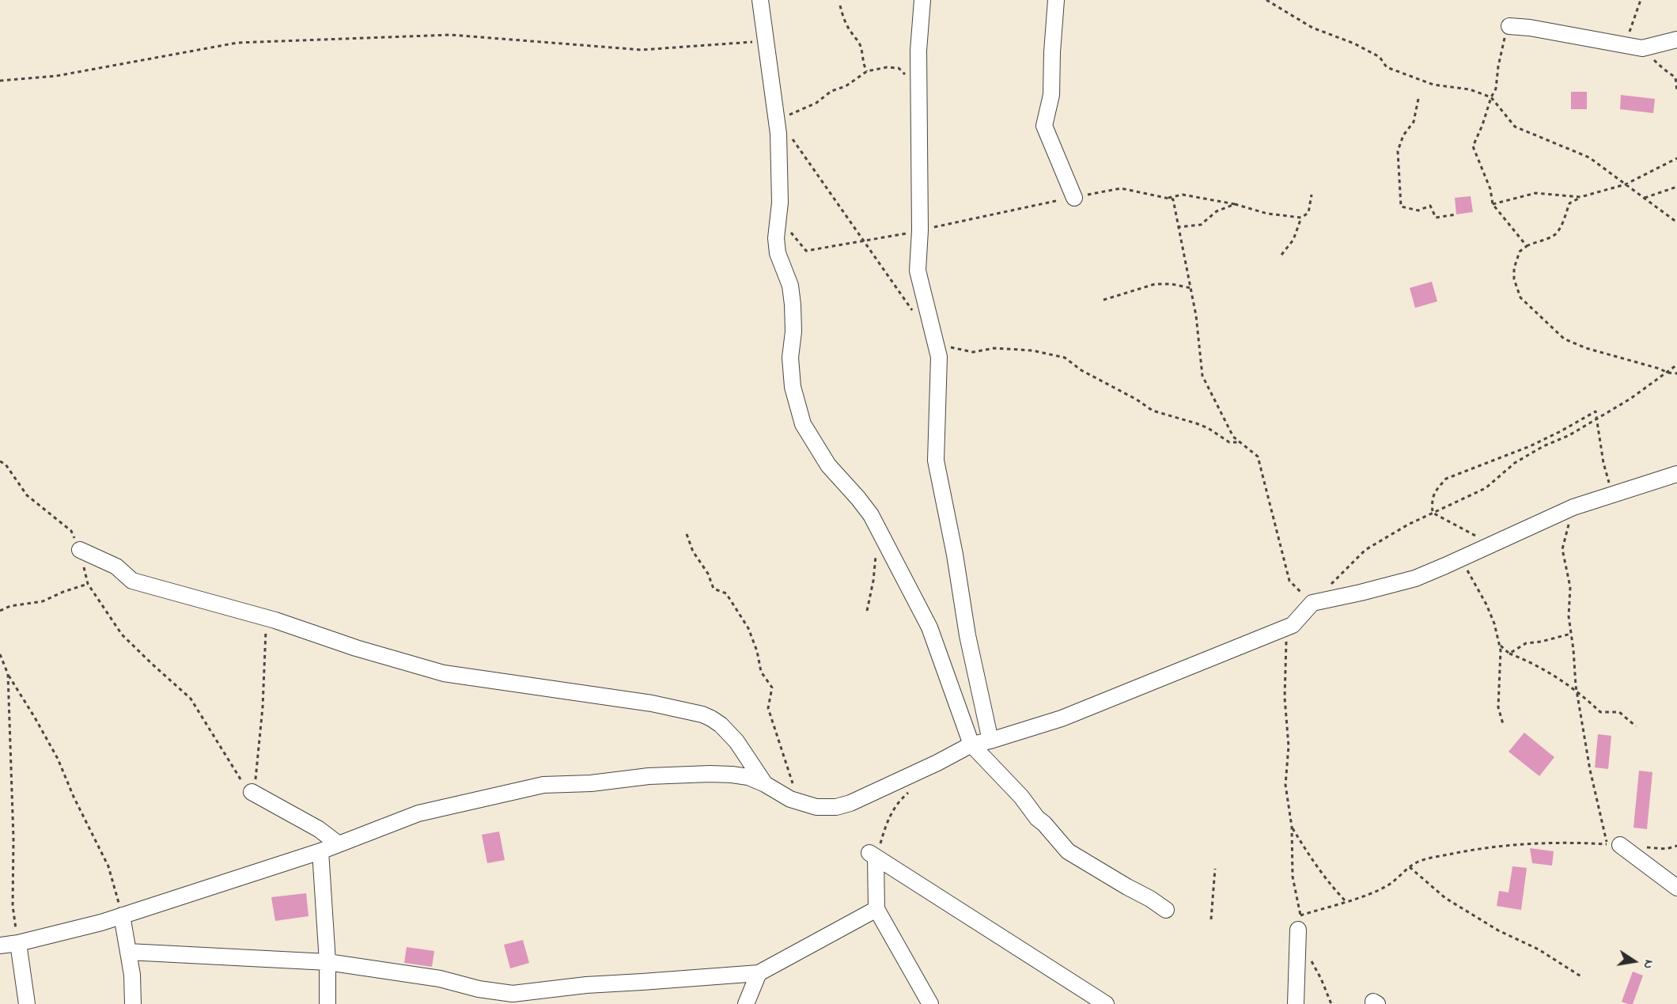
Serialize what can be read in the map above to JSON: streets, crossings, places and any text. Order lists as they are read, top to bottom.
{
  "north": "right"
}
